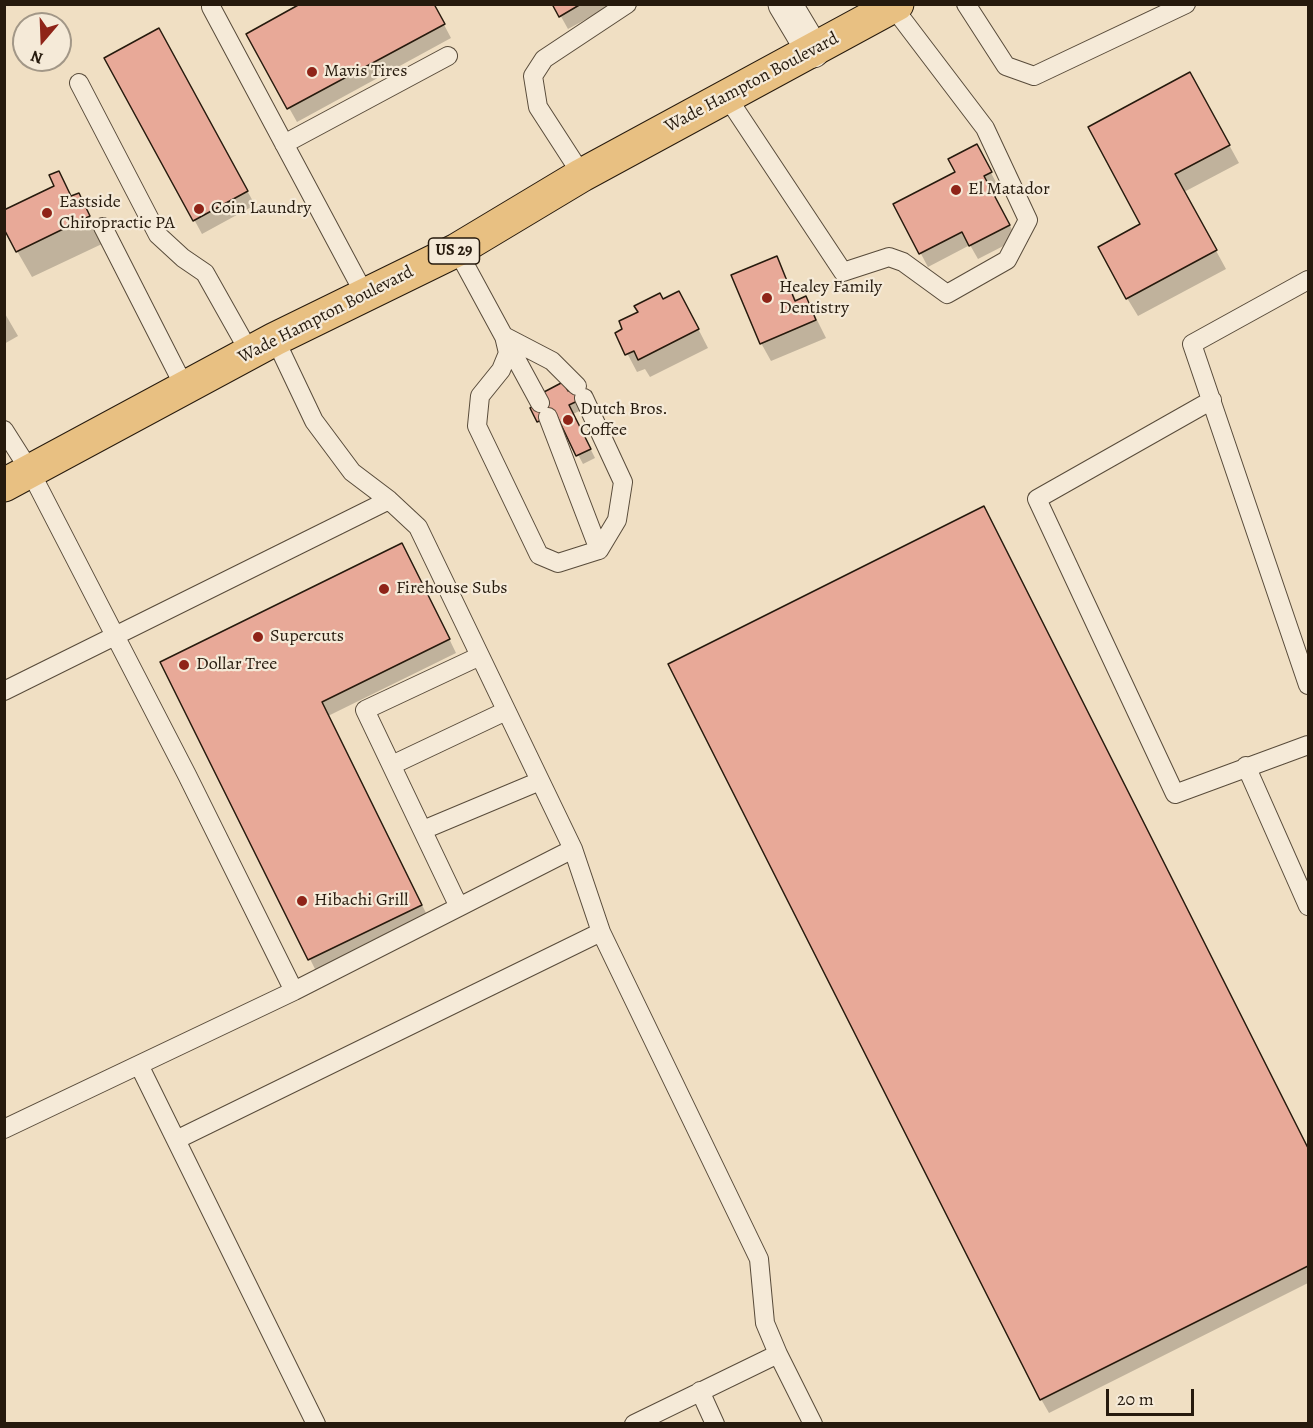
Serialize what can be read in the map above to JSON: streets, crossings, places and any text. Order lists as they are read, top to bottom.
{
  "streets": {
    "main road": ["Wade Hampton Boulevard", "US 29"]
  },
  "places": [
    "Mavis Tires",
    "El Matador",
    "Coin Laundry",
    "Eastside Chiropractic PA",
    "Healey Family Dentistry",
    "Dutch Bros. Coffee",
    "Firehouse Subs",
    "Supercuts",
    "Dollar Tree",
    "Hibachi Grill"
  ],
  "scale_bar": "20 m",
  "north": "bottom"
}
